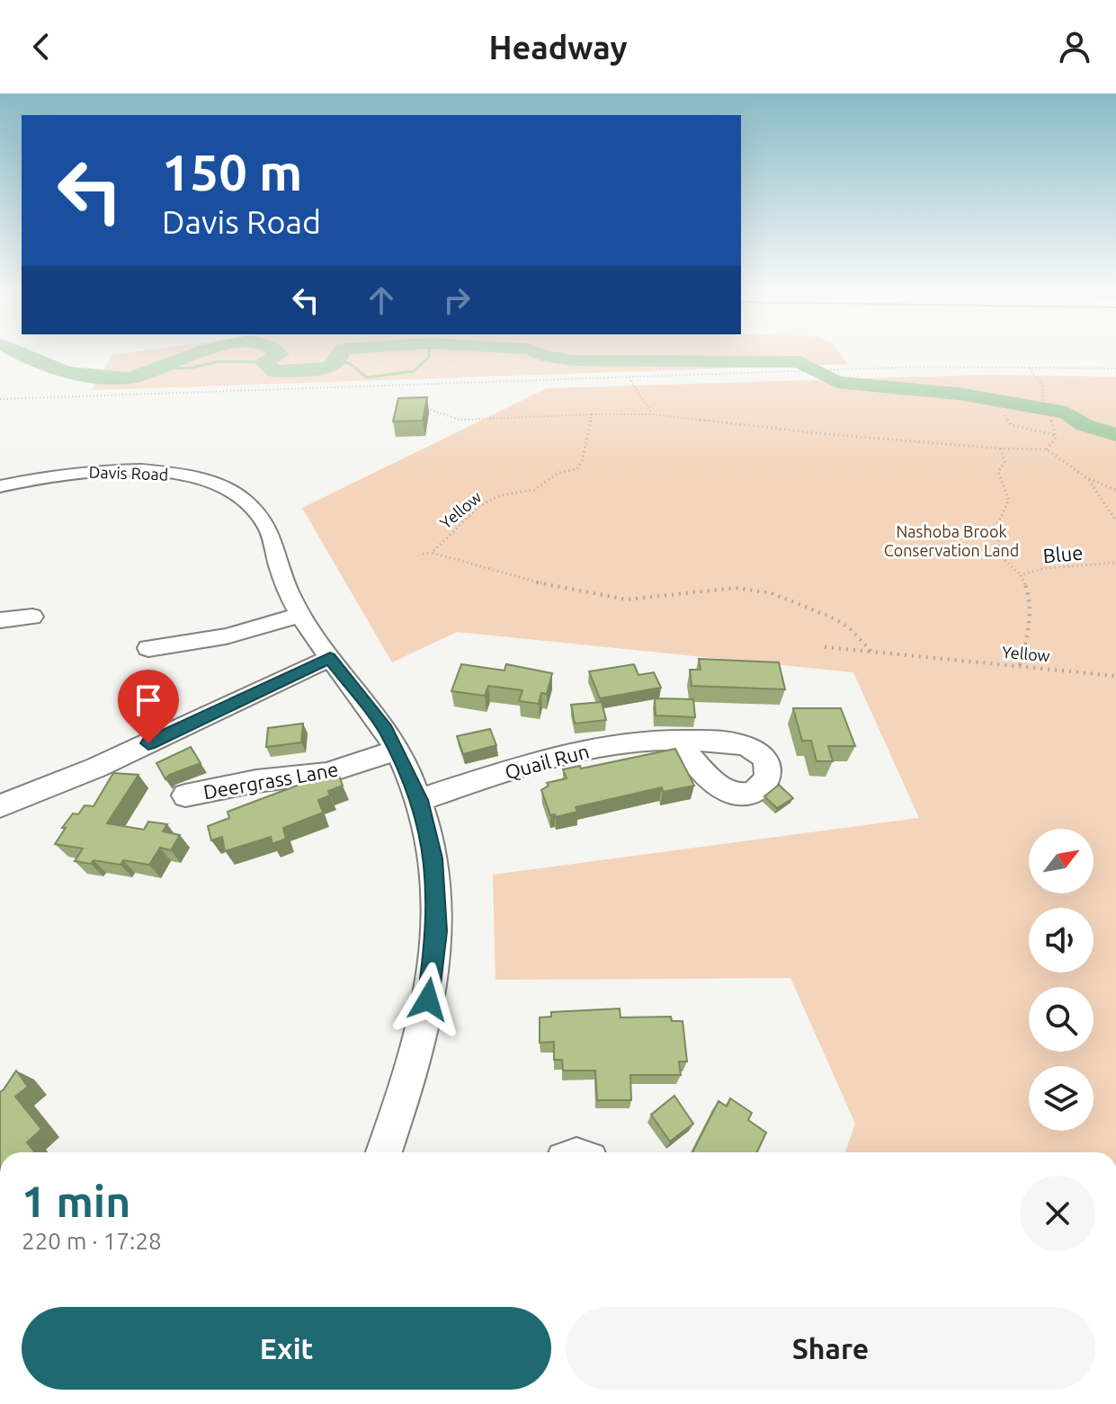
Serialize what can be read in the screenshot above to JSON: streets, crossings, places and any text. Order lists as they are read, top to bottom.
{
  "streets": {
    "street": ["Davis Road", "Quail Run", "Deergrass Lane"],
    "path": ["Yellow", "Blue"]
  },
  "crossings": [
    ["Davis Road", "Quail Run"],
    ["Davis Road", "Deergrass Lane"],
    ["Yellow", "Blue"]
  ],
  "parks": ["Nashoba Brook Conservation Land"],
  "north": "top right",
  "page": {
    "header": "Headway",
    "turn": ["150 m", "Davis Road"],
    "heading": ["1 min", "220 m · 17:28"],
    "buttons": ["Exit", "Share"]
  }
}
